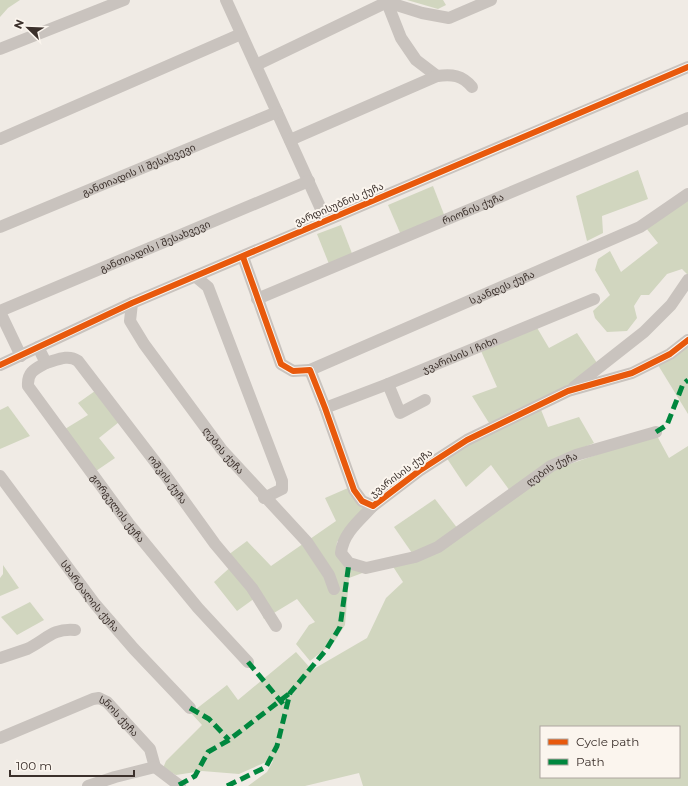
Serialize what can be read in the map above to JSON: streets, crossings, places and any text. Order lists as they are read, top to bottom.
{
  "streets": {
    "street": [
      "განთიადის II შესახვევი",
      "ვარდისუბნის ქუჩა",
      "რიონის ქუჩა",
      "განთიადის I შესახვევი",
      "სკანდეს ქუჩა",
      "ჯვარისის I ჩიხი",
      "ღების ქუჩა",
      "ჯვარისის ქუჩა",
      "ოშკის ქუჩა",
      "გორგულის ქუჩა",
      "სხარტალის ქუჩა",
      "სნოს ქუჩა"
    ]
  },
  "crossings": [
    ["ვარდისუბნის ქუჩა", "ღების ქუჩა"],
    ["სკანდეს ქუჩა", "ჯვარისის ქუჩა"],
    ["ჯვარისის I ჩიხი", "ჯვარისის ქუჩა"],
    ["ღების ქუჩა", "ჯვარისის ქუჩა"],
    ["ოშკის ქუჩა", "გორგულის ქუჩა"]
  ],
  "legend": ["Cycle path", "Path"],
  "scale_bar": "100 m",
  "north": "top left"
}
